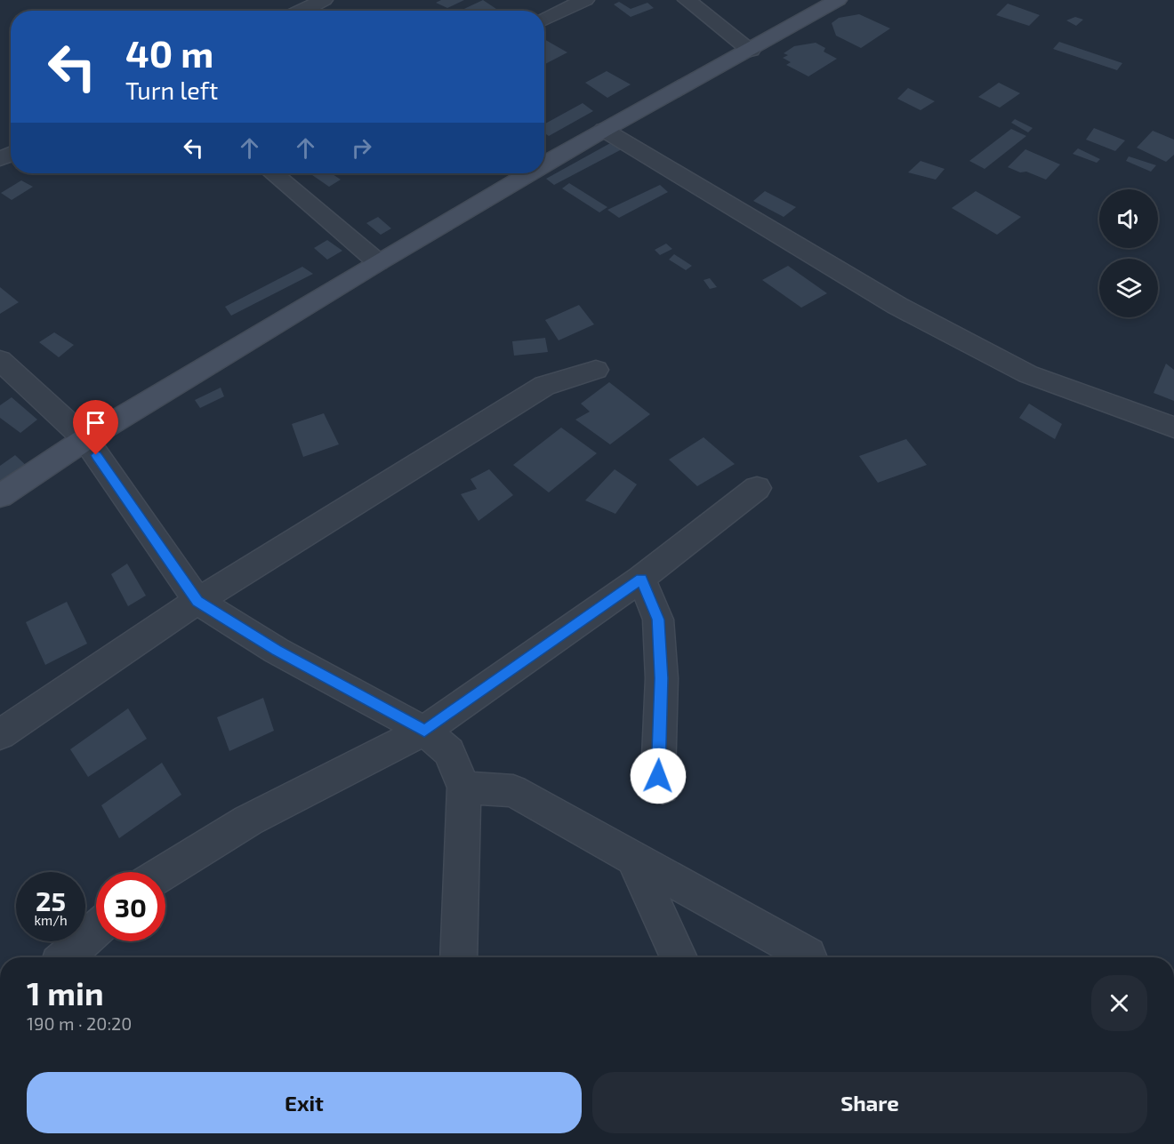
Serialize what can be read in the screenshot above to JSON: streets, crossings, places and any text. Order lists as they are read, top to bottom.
{
  "page": {
    "turn": ["40 m", "Turn left"],
    "speed": "25 km/h",
    "limit": "30",
    "heading": ["1 min", "190 m · 20:20"],
    "buttons": ["Exit", "Share"]
  }
}
